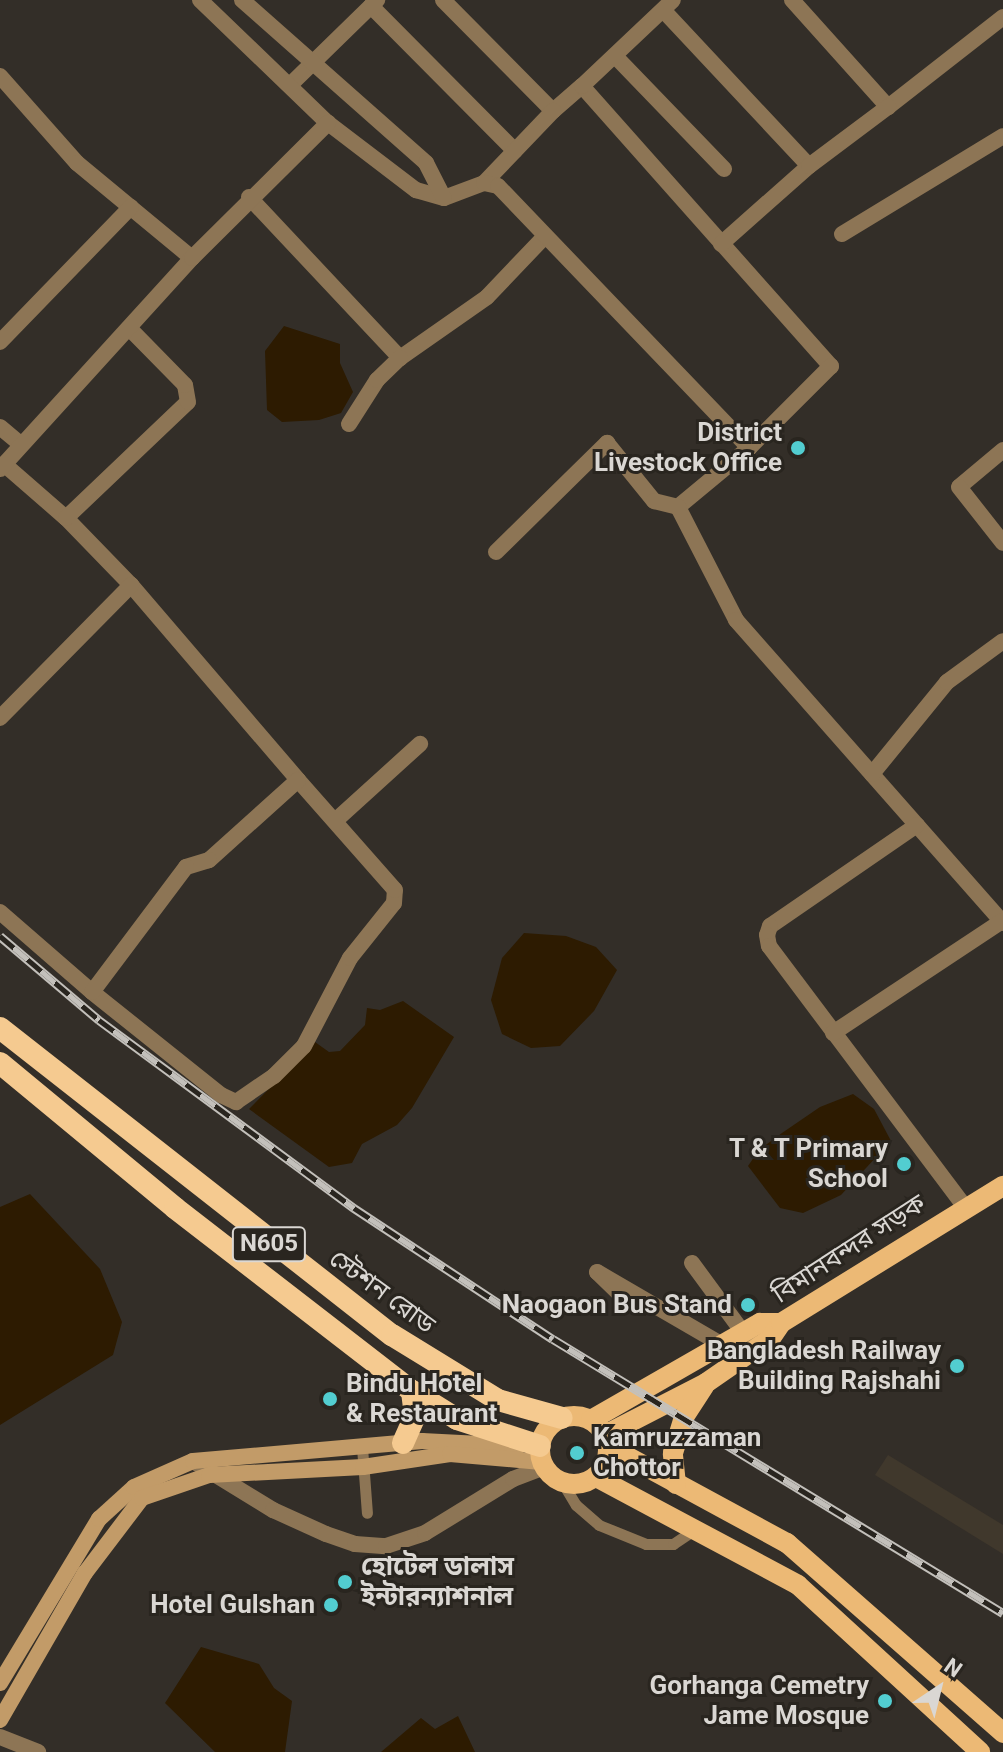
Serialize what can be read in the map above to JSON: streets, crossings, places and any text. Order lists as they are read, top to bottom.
{
  "streets": {
    "highway": ["N605", "স্টেশন রোড"],
    "main road": ["বিমানবন্দর সড়ক"]
  },
  "crossings": [
    ["N605", "স্টেশন রোড"]
  ],
  "places": [
    "District Livestock Office",
    "T & T Primary School",
    "Naogaon Bus Stand",
    "Bangladesh Railway Building Rajshahi",
    "Bindu Hotel & Restaurant",
    "Kamruzzaman Chottor",
    "হোটেল ডালাস ইন্টারন্যাশনাল",
    "Hotel Gulshan",
    "Gorhanga Cemetry Jame Mosque"
  ],
  "north": "top right"
}
